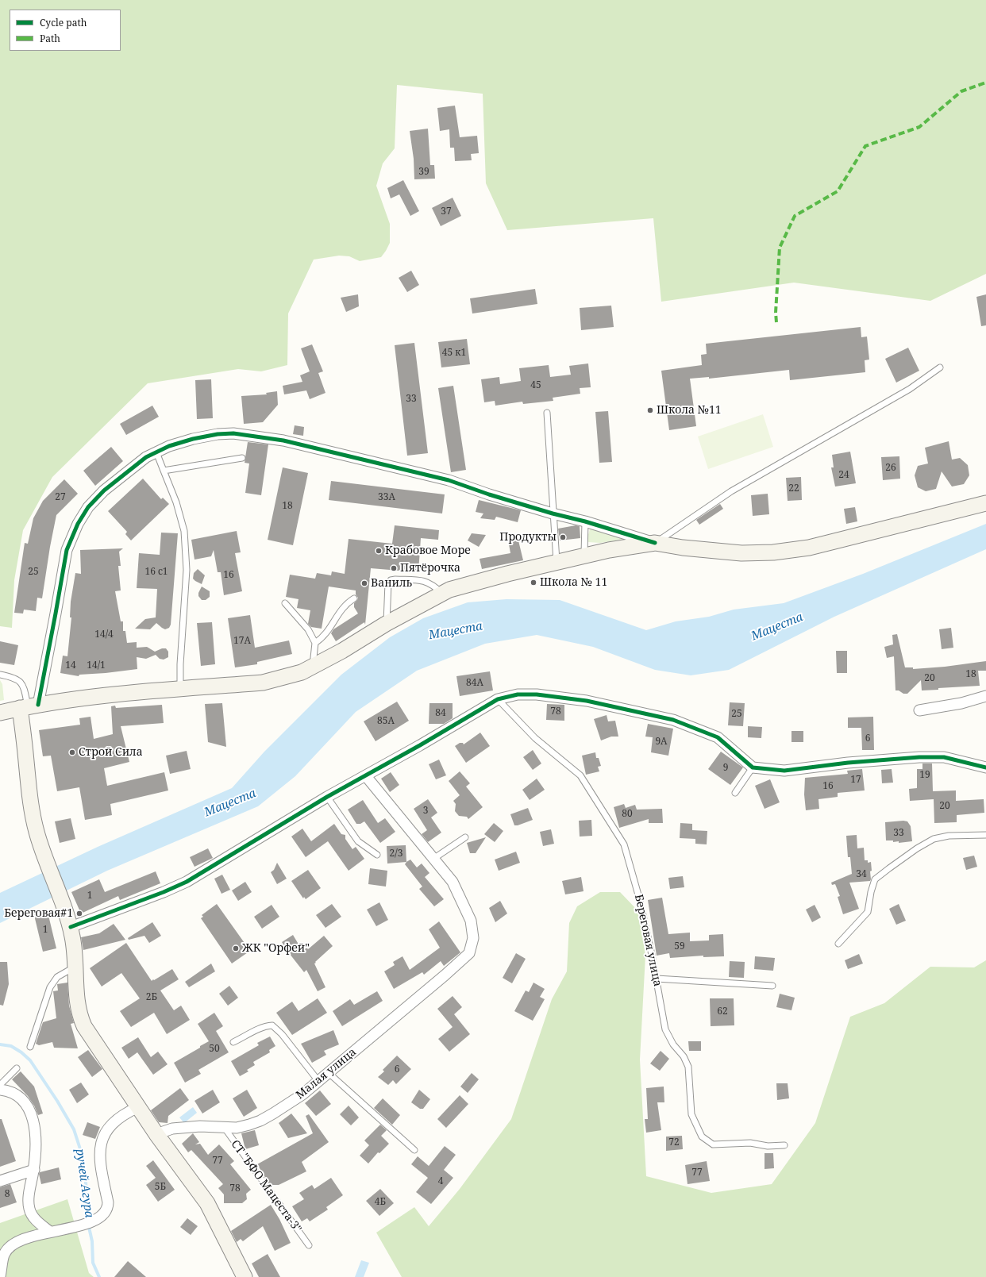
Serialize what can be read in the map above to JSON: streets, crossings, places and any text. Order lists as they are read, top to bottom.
{
  "streets": {
    "street": ["Малая улица"],
    "lane": ["Береговая улица", "СТ \"БФО Мацеста-3\""]
  },
  "crossings": [
    ["Малая улица", "СТ \"БФО Мацеста-3\""]
  ],
  "water": ["Мацеста", "ручей Агура"],
  "places": [
    "Школа №11",
    "Продукты",
    "Крабовое Море",
    "Пятёрочка",
    "Школа № 11",
    "Ваниль",
    "Строй Сила",
    "Береговая#1",
    "ЖК \"Орфей\""
  ],
  "house_numbers": [
    "39",
    "37",
    "45 к1",
    "45",
    "33",
    "26",
    "24",
    "22",
    "27",
    "33А",
    "18",
    "25",
    "16 с1",
    "16",
    "14/4",
    "17А",
    "14",
    "14/1",
    "18",
    "20",
    "84А",
    "78",
    "84",
    "25",
    "85А",
    "6",
    "9А",
    "9",
    "19",
    "17",
    "16",
    "20",
    "3",
    "80",
    "33",
    "2/3",
    "34",
    "1",
    "1",
    "59",
    "2Б",
    "62",
    "50",
    "6",
    "72",
    "77",
    "77",
    "4",
    "5Б",
    "78",
    "8",
    "4Б"
  ],
  "legend": ["Cycle path", "Path"]
}
